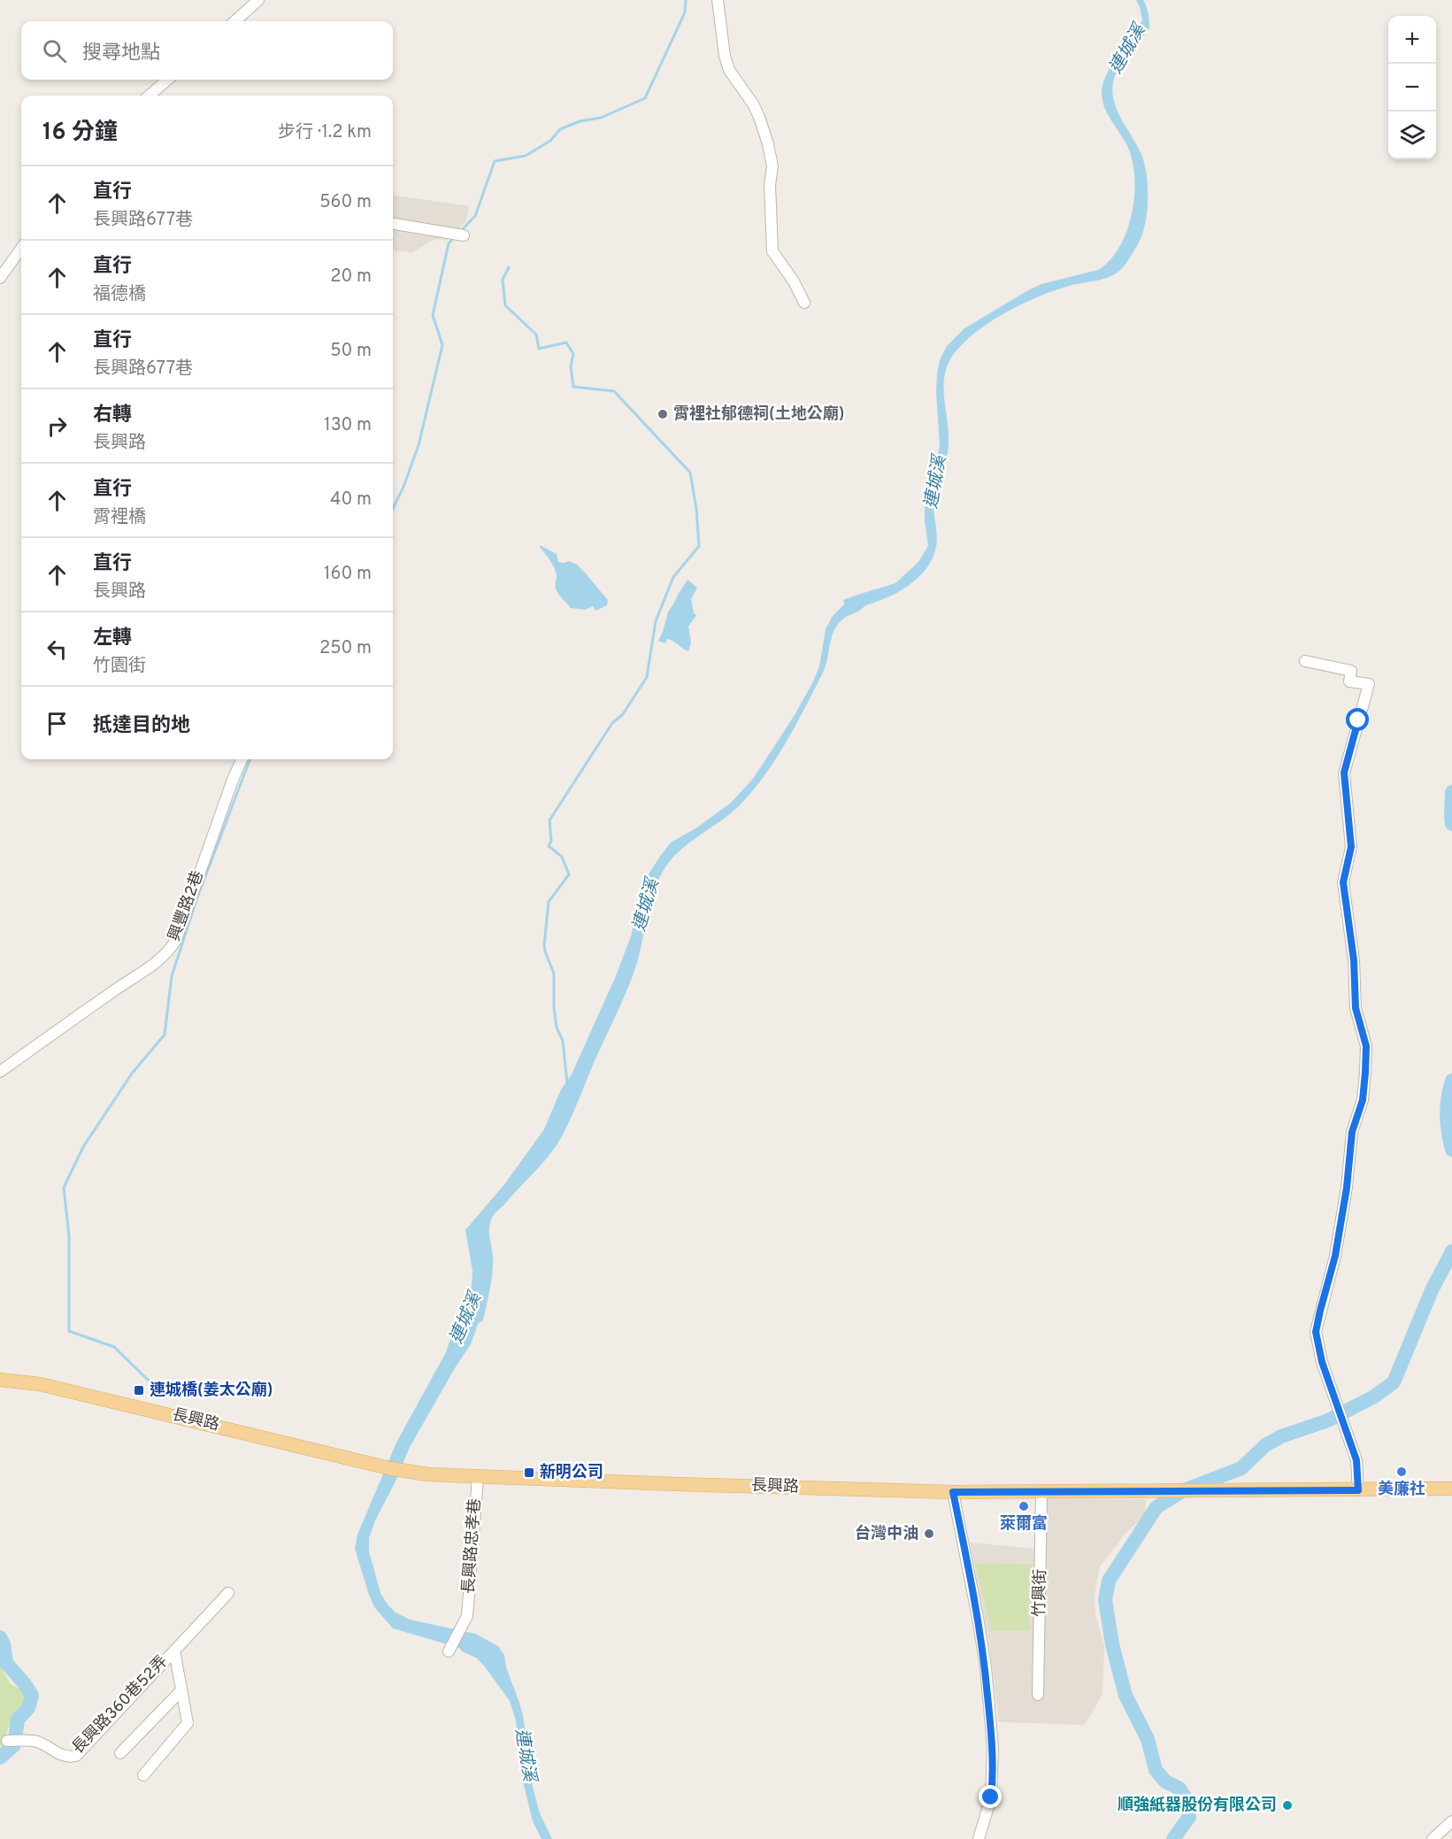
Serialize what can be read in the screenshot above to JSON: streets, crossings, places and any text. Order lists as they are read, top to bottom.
{
  "streets": {
    "main road": ["長興路"],
    "street": [
      "興豐路2巷",
      "長興路忠孝巷",
      "竹興街",
      "長興路360巷52弄"
    ]
  },
  "crossings": [
    ["長興路", "長興路忠孝巷"],
    ["長興路", "竹興街"]
  ],
  "water": ["連城溪"],
  "places": {
    "other": [
      "霄裡社郁德祠(土地公廟)",
      "美廉社",
      "萊爾富",
      "台灣中油",
      "順強紙器股份有限公司"
    ],
    "transit": ["連城橋(姜太公廟)", "新明公司"]
  },
  "page": {
    "map_buttons": ["+", "−"],
    "search": "搜尋地點",
    "heading": ["16 分鐘", "步行 · 1.2 km"],
    "list": [
      ["直行", "長興路677巷", "560 m"],
      ["直行", "福德橋", "20 m"],
      ["直行", "長興路677巷", "50 m"],
      ["右轉", "長興路", "130 m"],
      ["直行", "霄裡橋", "40 m"],
      ["直行", "長興路", "160 m"],
      ["左轉", "竹園街", "250 m"],
      "抵達目的地"
    ]
  }
}
